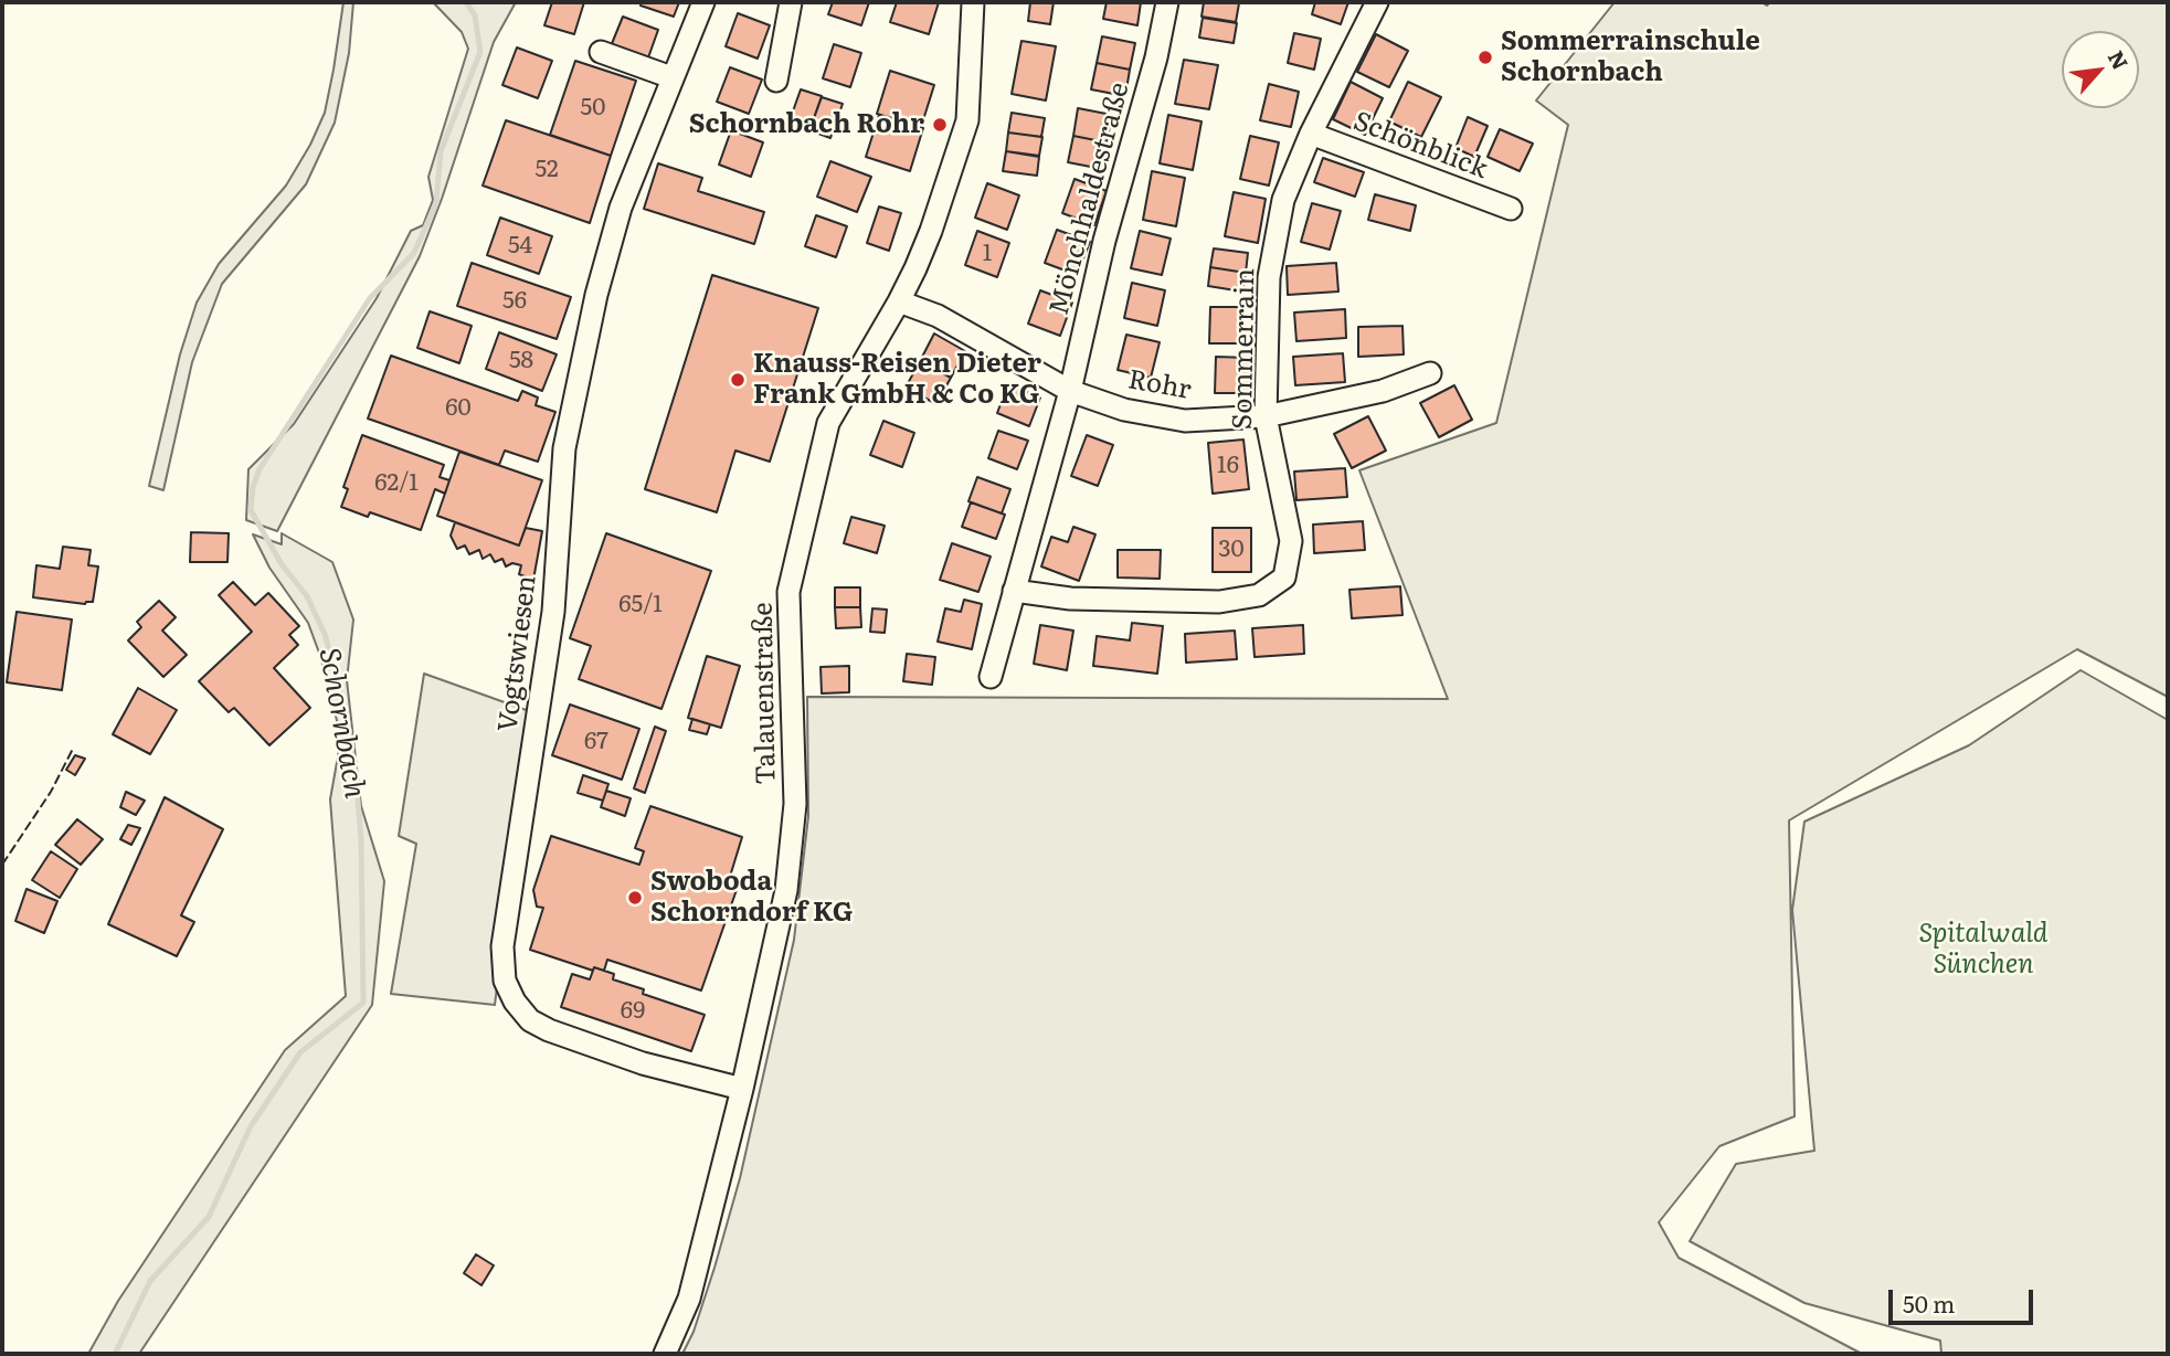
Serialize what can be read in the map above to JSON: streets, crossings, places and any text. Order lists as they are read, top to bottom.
{
  "streets": {
    "street": [
      "Schönblick",
      "Mönchhaldestraße",
      "Sommerrain",
      "Rohr",
      "Vogtswiesen",
      "Talauenstraße"
    ]
  },
  "crossings": [
    ["Schönblick", "Sommerrain"],
    ["Mönchhaldestraße", "Sommerrain"],
    ["Mönchhaldestraße", "Rohr"],
    ["Sommerrain", "Rohr"],
    ["Rohr", "Talauenstraße"],
    ["Vogtswiesen", "Talauenstraße"]
  ],
  "water": ["Schornbach"],
  "parks": ["Spitalwald Sünchen"],
  "places": [
    "Sommerrainschule Schornbach",
    "Schornbach Rohr",
    "Knauss-Reisen Dieter Frank GmbH & Co KG",
    "Swoboda Schorndorf KG"
  ],
  "house_numbers": [
    "50",
    "52",
    "54",
    "1",
    "56",
    "58",
    "60",
    "16",
    "62/1",
    "30",
    "65/1",
    "67",
    "69"
  ],
  "scale_bar": "50 m",
  "north": "top right"
}
